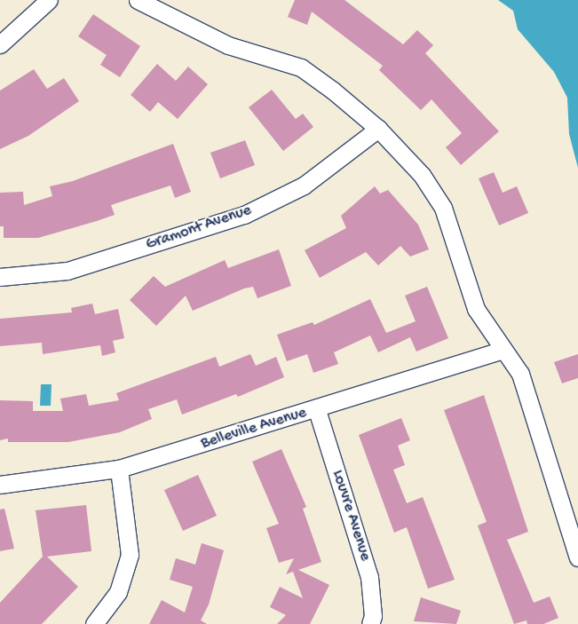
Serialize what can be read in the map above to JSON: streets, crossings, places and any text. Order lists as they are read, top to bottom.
{
  "streets": {
    "street": ["Gramont Avenue", "Belleville Avenue", "Louvre Avenue"]
  },
  "crossings": [
    ["Belleville Avenue", "Louvre Avenue"]
  ]
}
